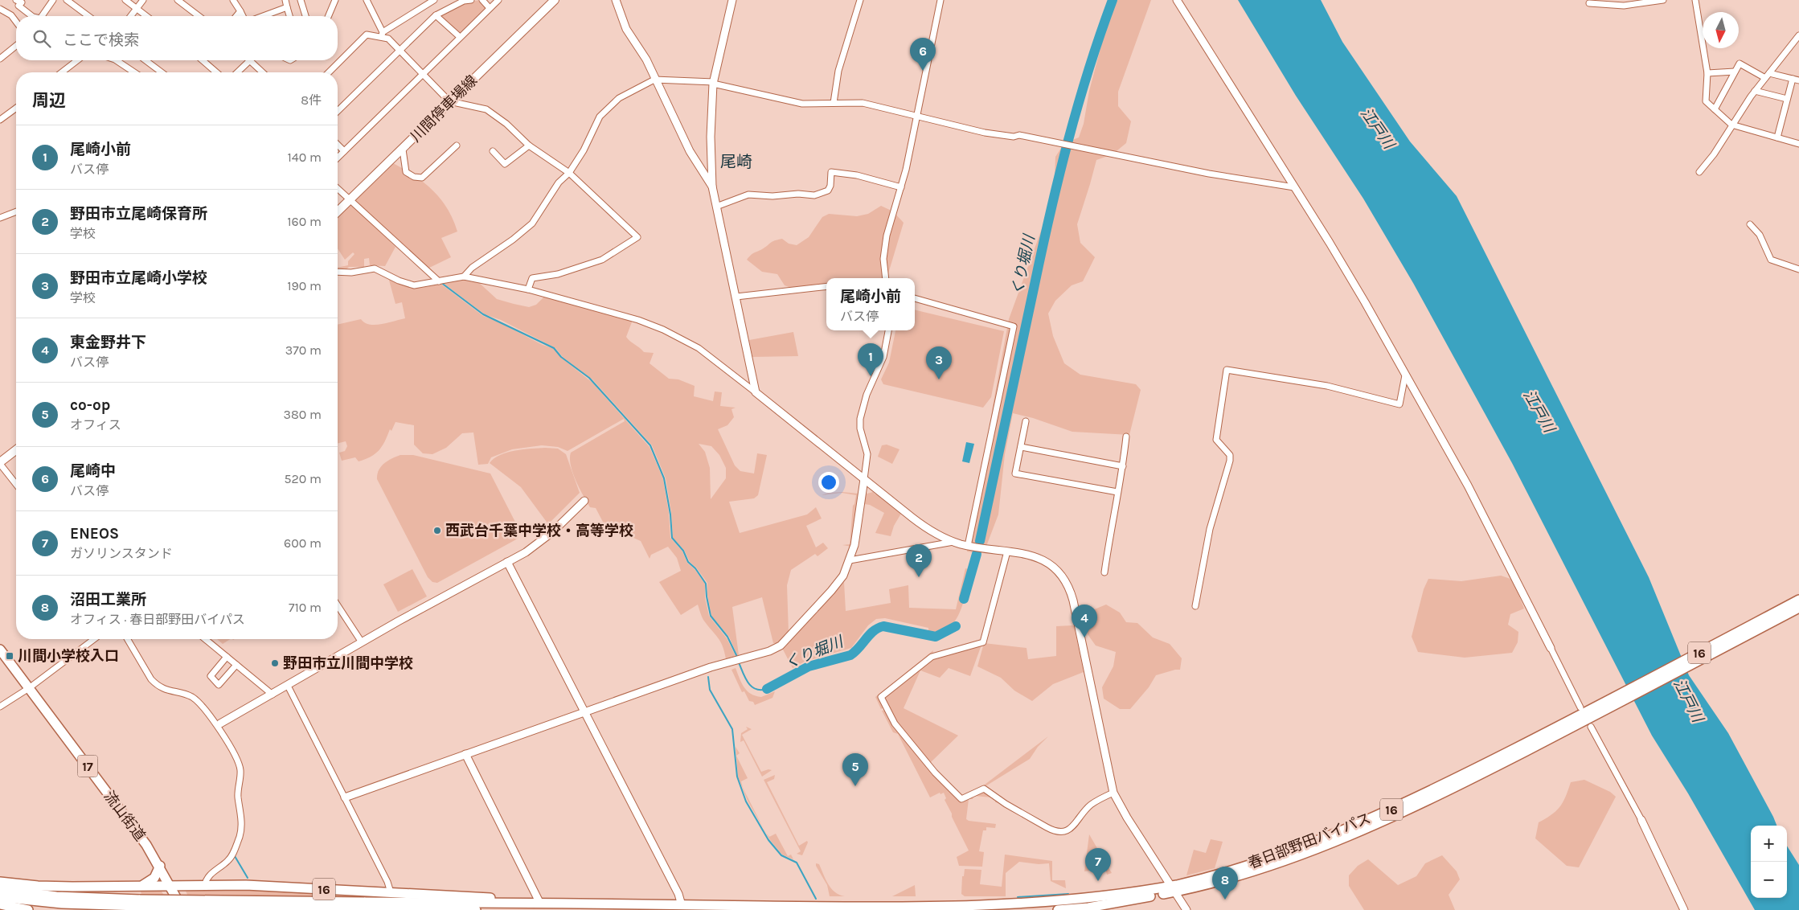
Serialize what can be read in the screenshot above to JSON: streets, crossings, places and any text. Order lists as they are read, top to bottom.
{
  "streets": {
    "main road": [
      "川間停車場線",
      "16",
      "17",
      "流山街道",
      "春日部野田バイパス"
    ]
  },
  "crossings": [
    ["16", "流山街道"],
    ["16", "春日部野田バイパス"]
  ],
  "districts": ["尾崎"],
  "water": ["江戸川", "くり堀川"],
  "places": {
    "other": ["西武台千葉中学校・高等学校", "野田市立川間中学校"],
    "transit": ["川間小学校入口"]
  },
  "north": "bottom",
  "page": {
    "search": "ここで検索",
    "pins": [
      "6",
      "1",
      "3",
      "2",
      "4",
      "5",
      "7",
      "8"
    ],
    "heading": ["周辺", "8件"],
    "list": [
      {
        "mark": "1",
        "name": "尾崎小前",
        "note": "バス停",
        "value": "140 m"
      },
      {
        "mark": "2",
        "name": "野田市立尾崎保育所",
        "note": "学校",
        "value": "160 m"
      },
      {
        "mark": "3",
        "name": "野田市立尾崎小学校",
        "note": "学校",
        "value": "190 m"
      },
      {
        "mark": "4",
        "name": "東金野井下",
        "note": "バス停",
        "value": "370 m"
      },
      {
        "mark": "5",
        "name": "co-op",
        "note": "オフィス",
        "value": "380 m"
      },
      {
        "mark": "6",
        "name": "尾崎中",
        "note": "バス停",
        "value": "520 m"
      },
      {
        "mark": "7",
        "name": "ENEOS",
        "note": "ガソリンスタンド",
        "value": "600 m"
      },
      {
        "mark": "8",
        "name": "沼田工業所",
        "note": "オフィス · 春日部野田バイパス",
        "value": "710 m"
      }
    ],
    "popup": ["尾崎小前", "バス停"],
    "map_buttons": ["+", "−"]
  }
}
